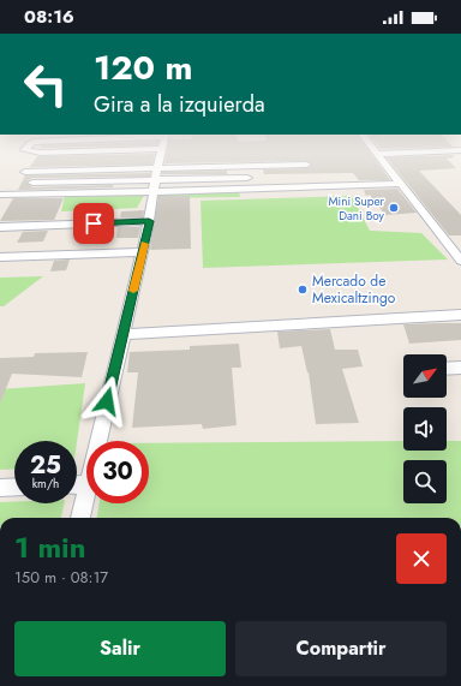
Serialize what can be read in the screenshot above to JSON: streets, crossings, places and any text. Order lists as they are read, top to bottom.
{
  "places": ["Mini Super Dani Boy", "Mercado de Mexicaltzingo"],
  "north": "top right",
  "page": {
    "status": "08:16",
    "turn": ["120 m", "Gira a la izquierda"],
    "speed": "25 km/h",
    "limit": "30",
    "heading": ["1 min", "150 m · 08:17"],
    "buttons": ["Salir", "Compartir"]
  }
}
